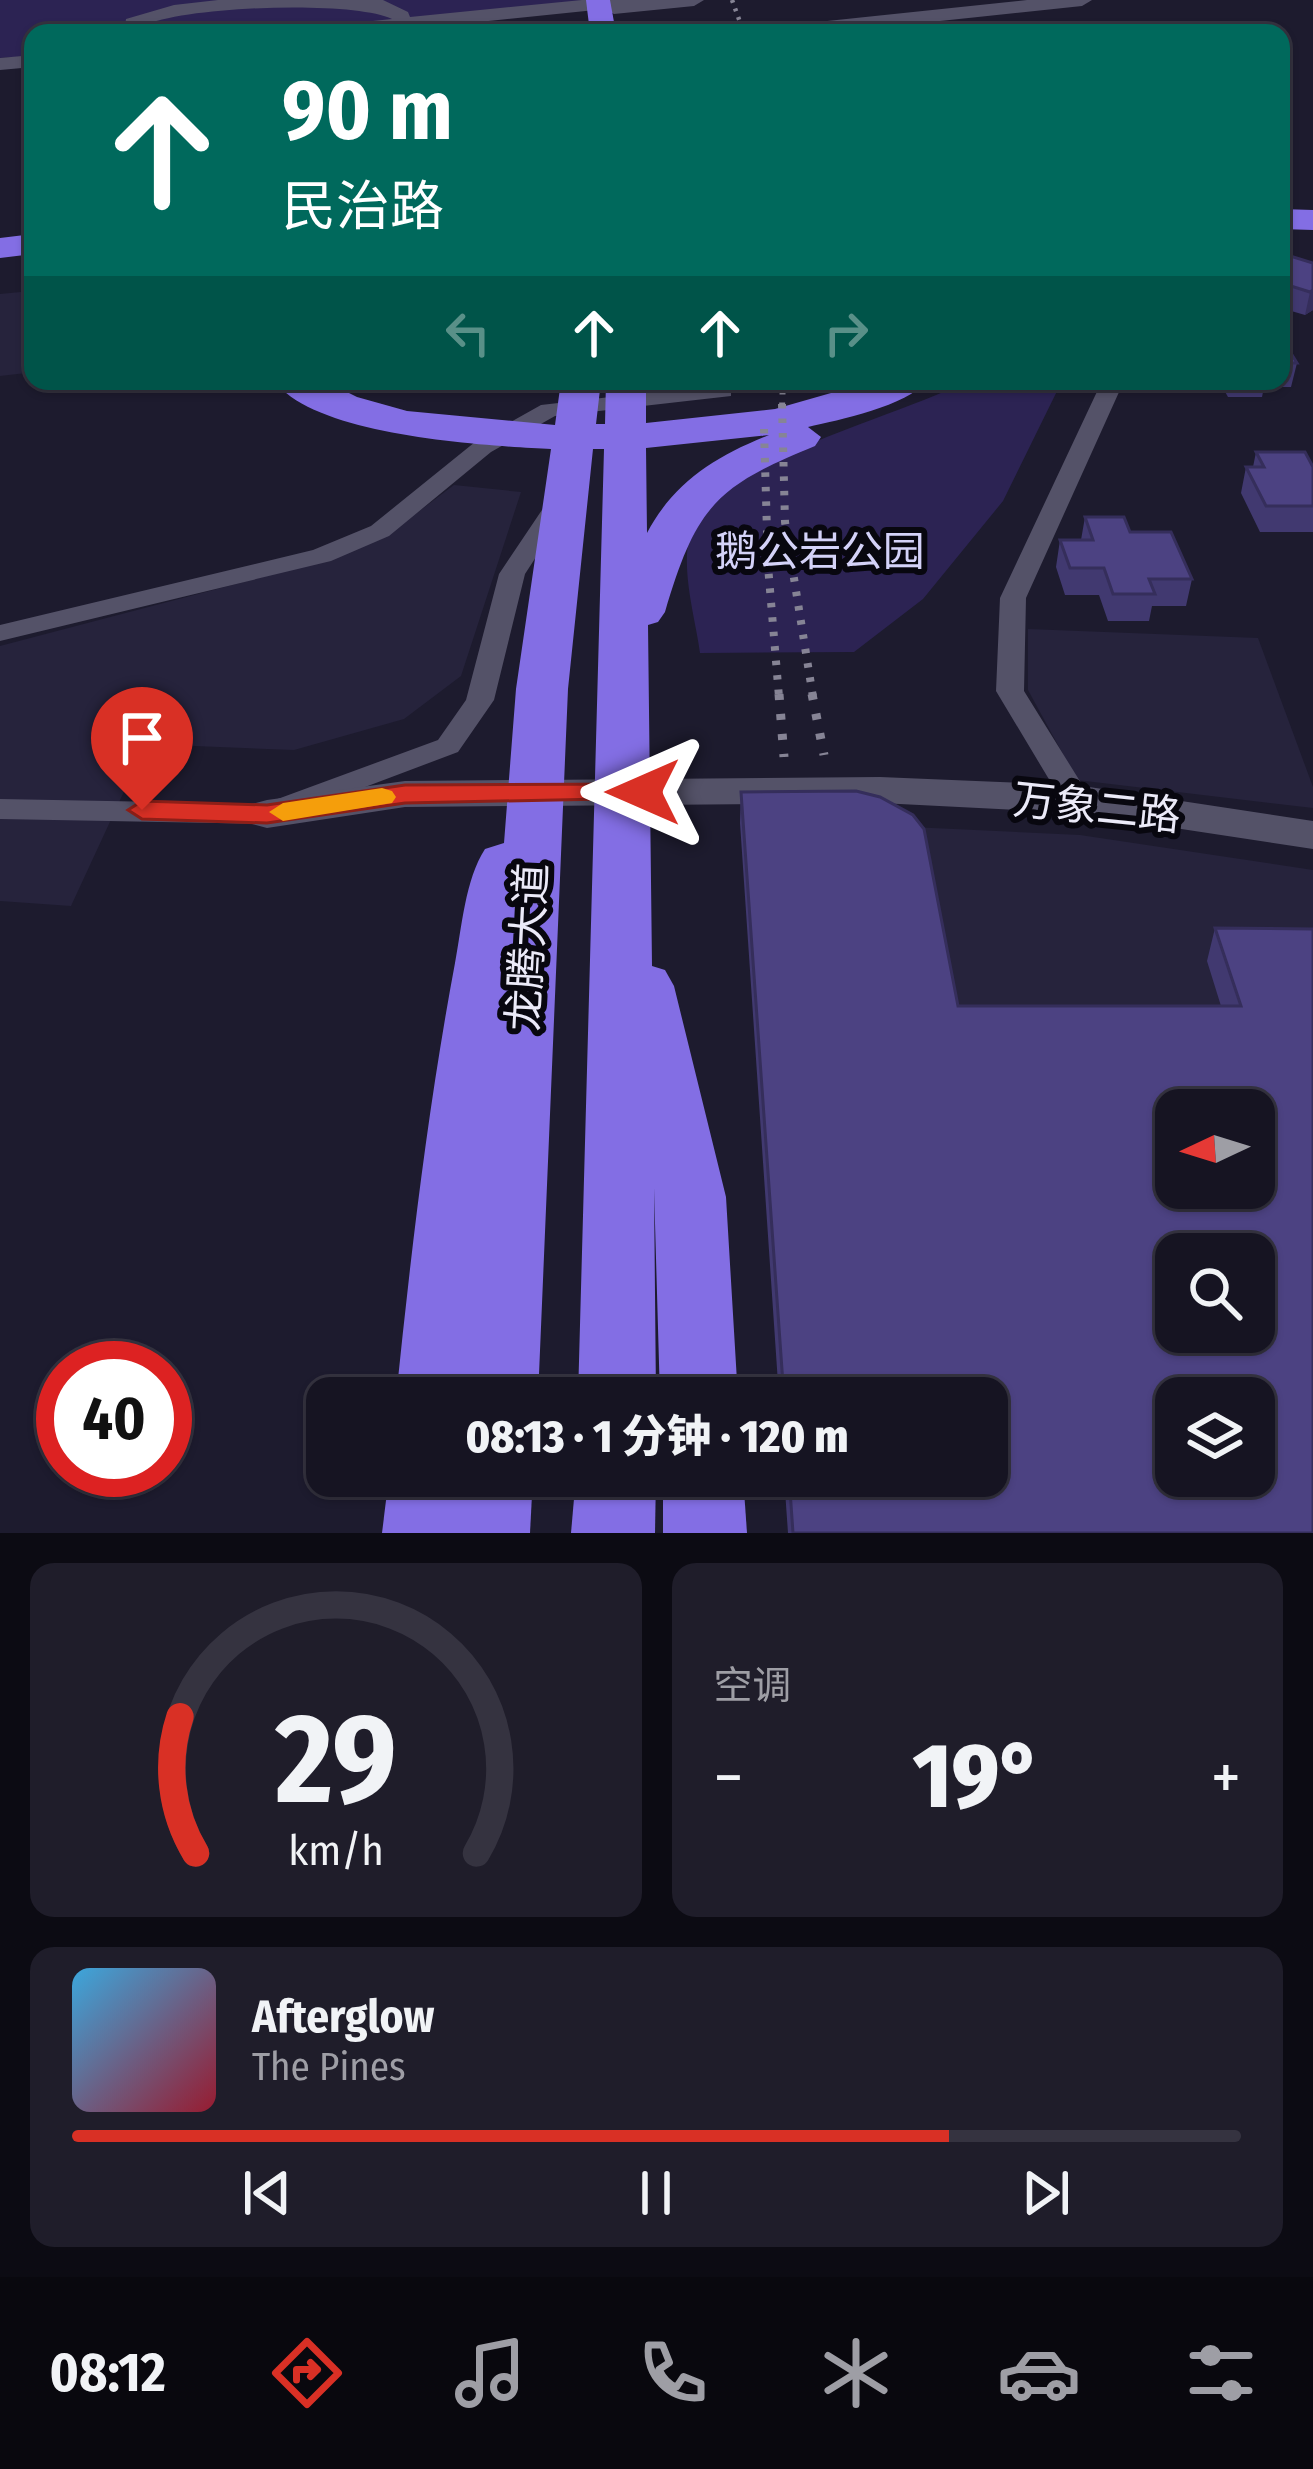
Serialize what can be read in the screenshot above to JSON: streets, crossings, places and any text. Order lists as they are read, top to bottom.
{
  "streets": {
    "highway": ["龙腾大道"],
    "main road": ["万象二路"]
  },
  "parks": ["鹅公岩公园"],
  "north": "left",
  "page": {
    "turn": ["90 m", "民治路"],
    "limit": "40",
    "trip": "08:13 · 1 分钟 · 120 m",
    "tile": "空调",
    "heat": ["−", "19°", "+"],
    "song": ["Afterglow", "The Pines"],
    "tabs": "08:12",
    "gauge": ["29", "km/h"]
  }
}
